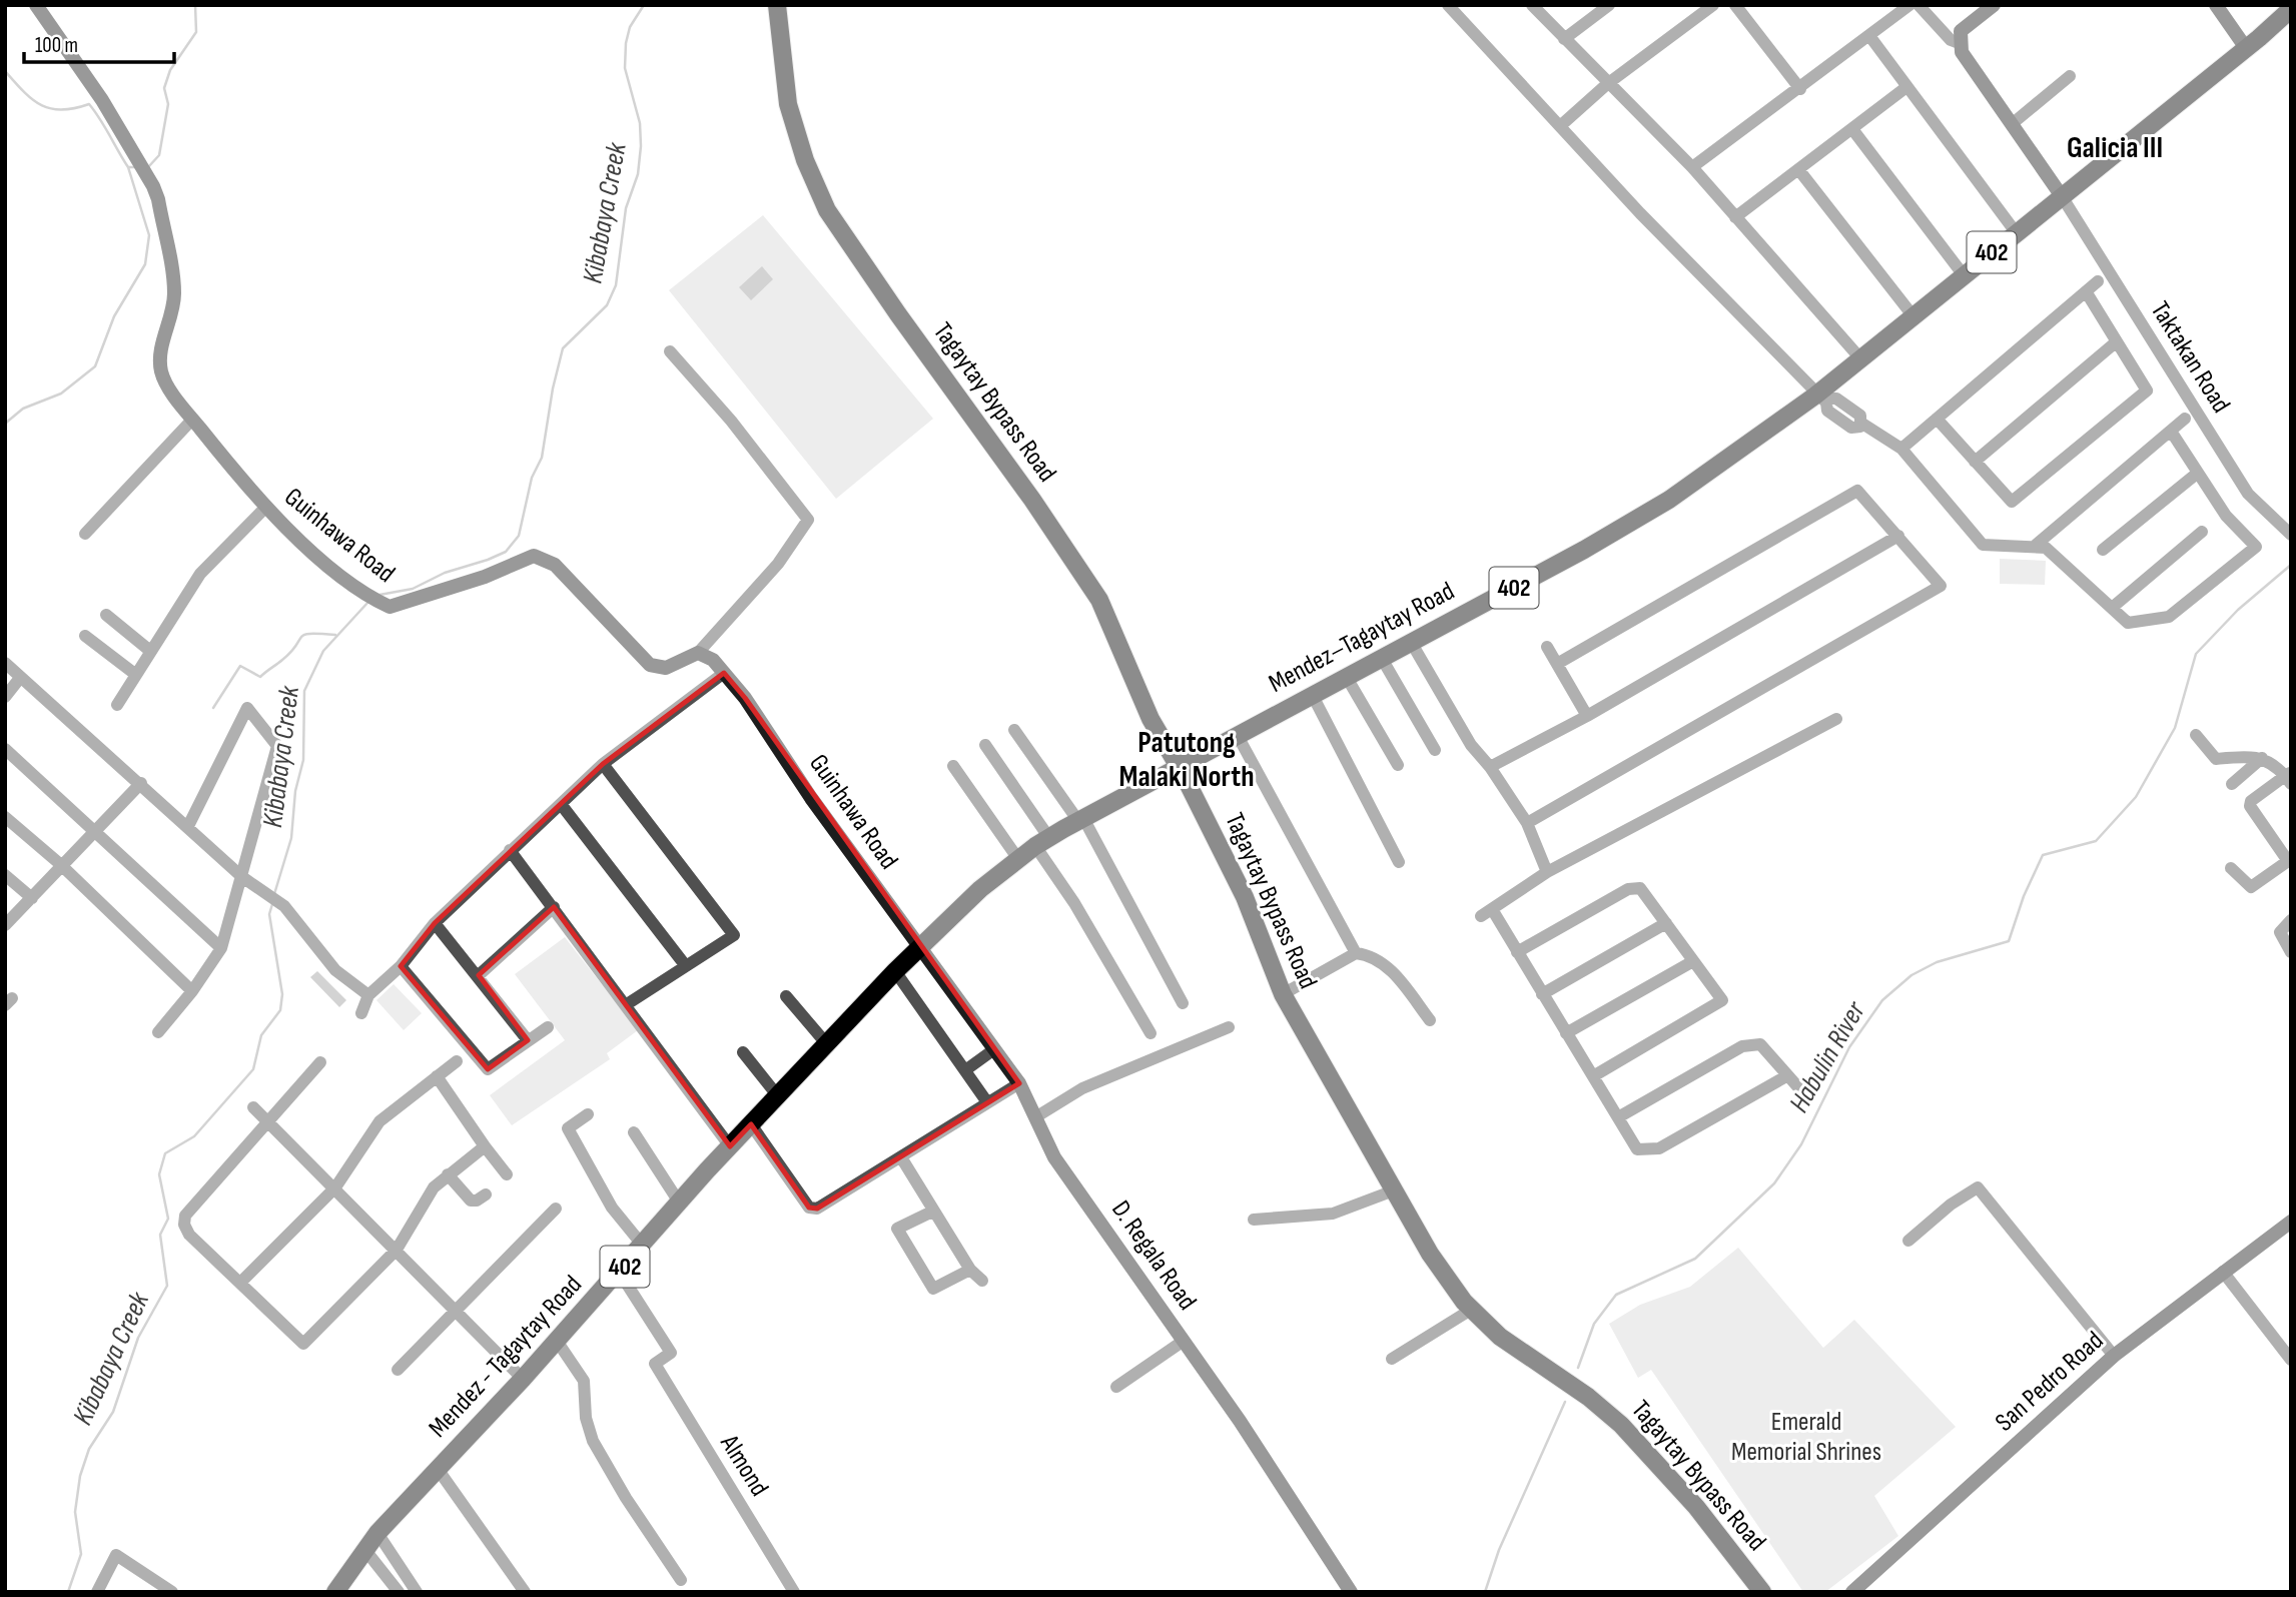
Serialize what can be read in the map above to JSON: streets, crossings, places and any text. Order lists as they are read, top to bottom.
{
  "streets": {
    "main road": [
      "402",
      "Tagaytay Bypass Road",
      "Mendez–Tagaytay Road",
      "Mendez - Tagaytay Road"
    ],
    "street": [
      "Taktakan Road",
      "Guinhawa Road",
      "D. Regala Road",
      "San Pedro Road",
      "Almond"
    ]
  },
  "crossings": [
    ["402", "Taktakan Road"],
    ["402", "Mendez–Tagaytay Road"],
    ["Tagaytay Bypass Road", "Mendez–Tagaytay Road"],
    ["Guinhawa Road", "Mendez–Tagaytay Road"],
    ["Guinhawa Road", "D. Regala Road"],
    ["Guinhawa Road", "Mendez - Tagaytay Road"],
    ["Mendez–Tagaytay Road", "D. Regala Road"],
    ["Mendez–Tagaytay Road", "Mendez - Tagaytay Road"],
    ["D. Regala Road", "Mendez - Tagaytay Road"],
    ["Mendez - Tagaytay Road", "Almond"]
  ],
  "districts": ["Galicia III", "Patutong Malaki North"],
  "water": ["Kibabaya Creek", "Habulin River"],
  "parks": ["Emerald Memorial Shrines"],
  "scale_bar": "100 m"
}
